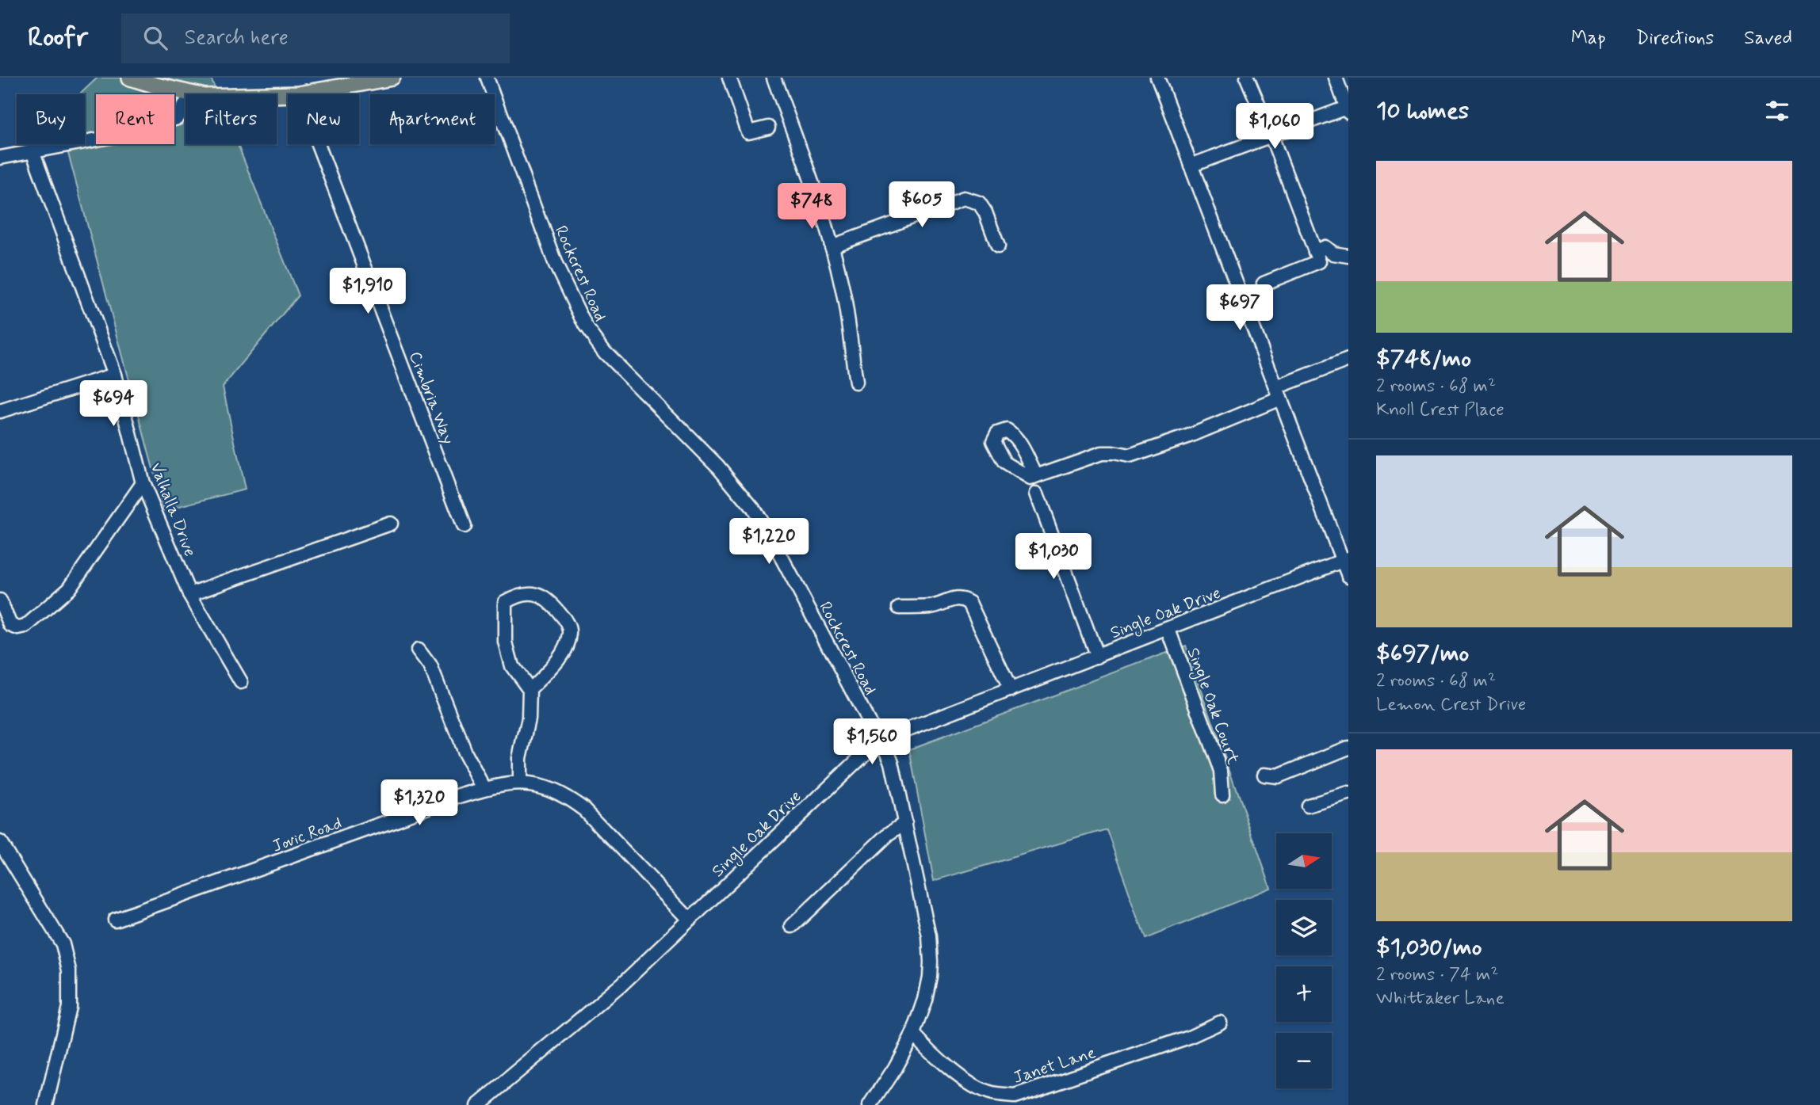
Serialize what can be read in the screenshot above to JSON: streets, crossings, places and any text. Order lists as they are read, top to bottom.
{
  "streets": {
    "street": [
      "Rockcrest Road",
      "Cimbria Way",
      "Valhalla Drive",
      "Single Oak Drive",
      "Single Oak Court",
      "Jovic Road",
      "Janet Lane"
    ]
  },
  "crossings": [
    ["Rockcrest Road", "Single Oak Drive"],
    ["Rockcrest Road", "Janet Lane"],
    ["Single Oak Drive", "Single Oak Court"],
    ["Single Oak Drive", "Jovic Road"]
  ],
  "north": "right",
  "page": {
    "header": "Roofr",
    "search": "Search here",
    "nav": ["Map", "Directions", "Saved"],
    "heading": "10 homes",
    "chip": [
      "Buy",
      "Rent",
      "Filters",
      "New",
      "Apartment"
    ],
    "price": [
      "$1,060",
      "$605",
      "$748",
      "$1,910",
      "$697",
      "$694",
      "$1,220",
      "$1,030",
      "$1,560",
      "$1,320"
    ],
    "list": [
      {
        "name": "$748/mo",
        "note": "2 rooms · 68 m² · Knoll Crest Place"
      },
      {
        "name": "$697/mo",
        "note": "2 rooms · 68 m² · Lemon Crest Drive"
      },
      {
        "name": "$1,030/mo",
        "note": "2 rooms · 74 m² · Whittaker Lane"
      }
    ],
    "map_buttons": ["+", "−"]
  }
}
